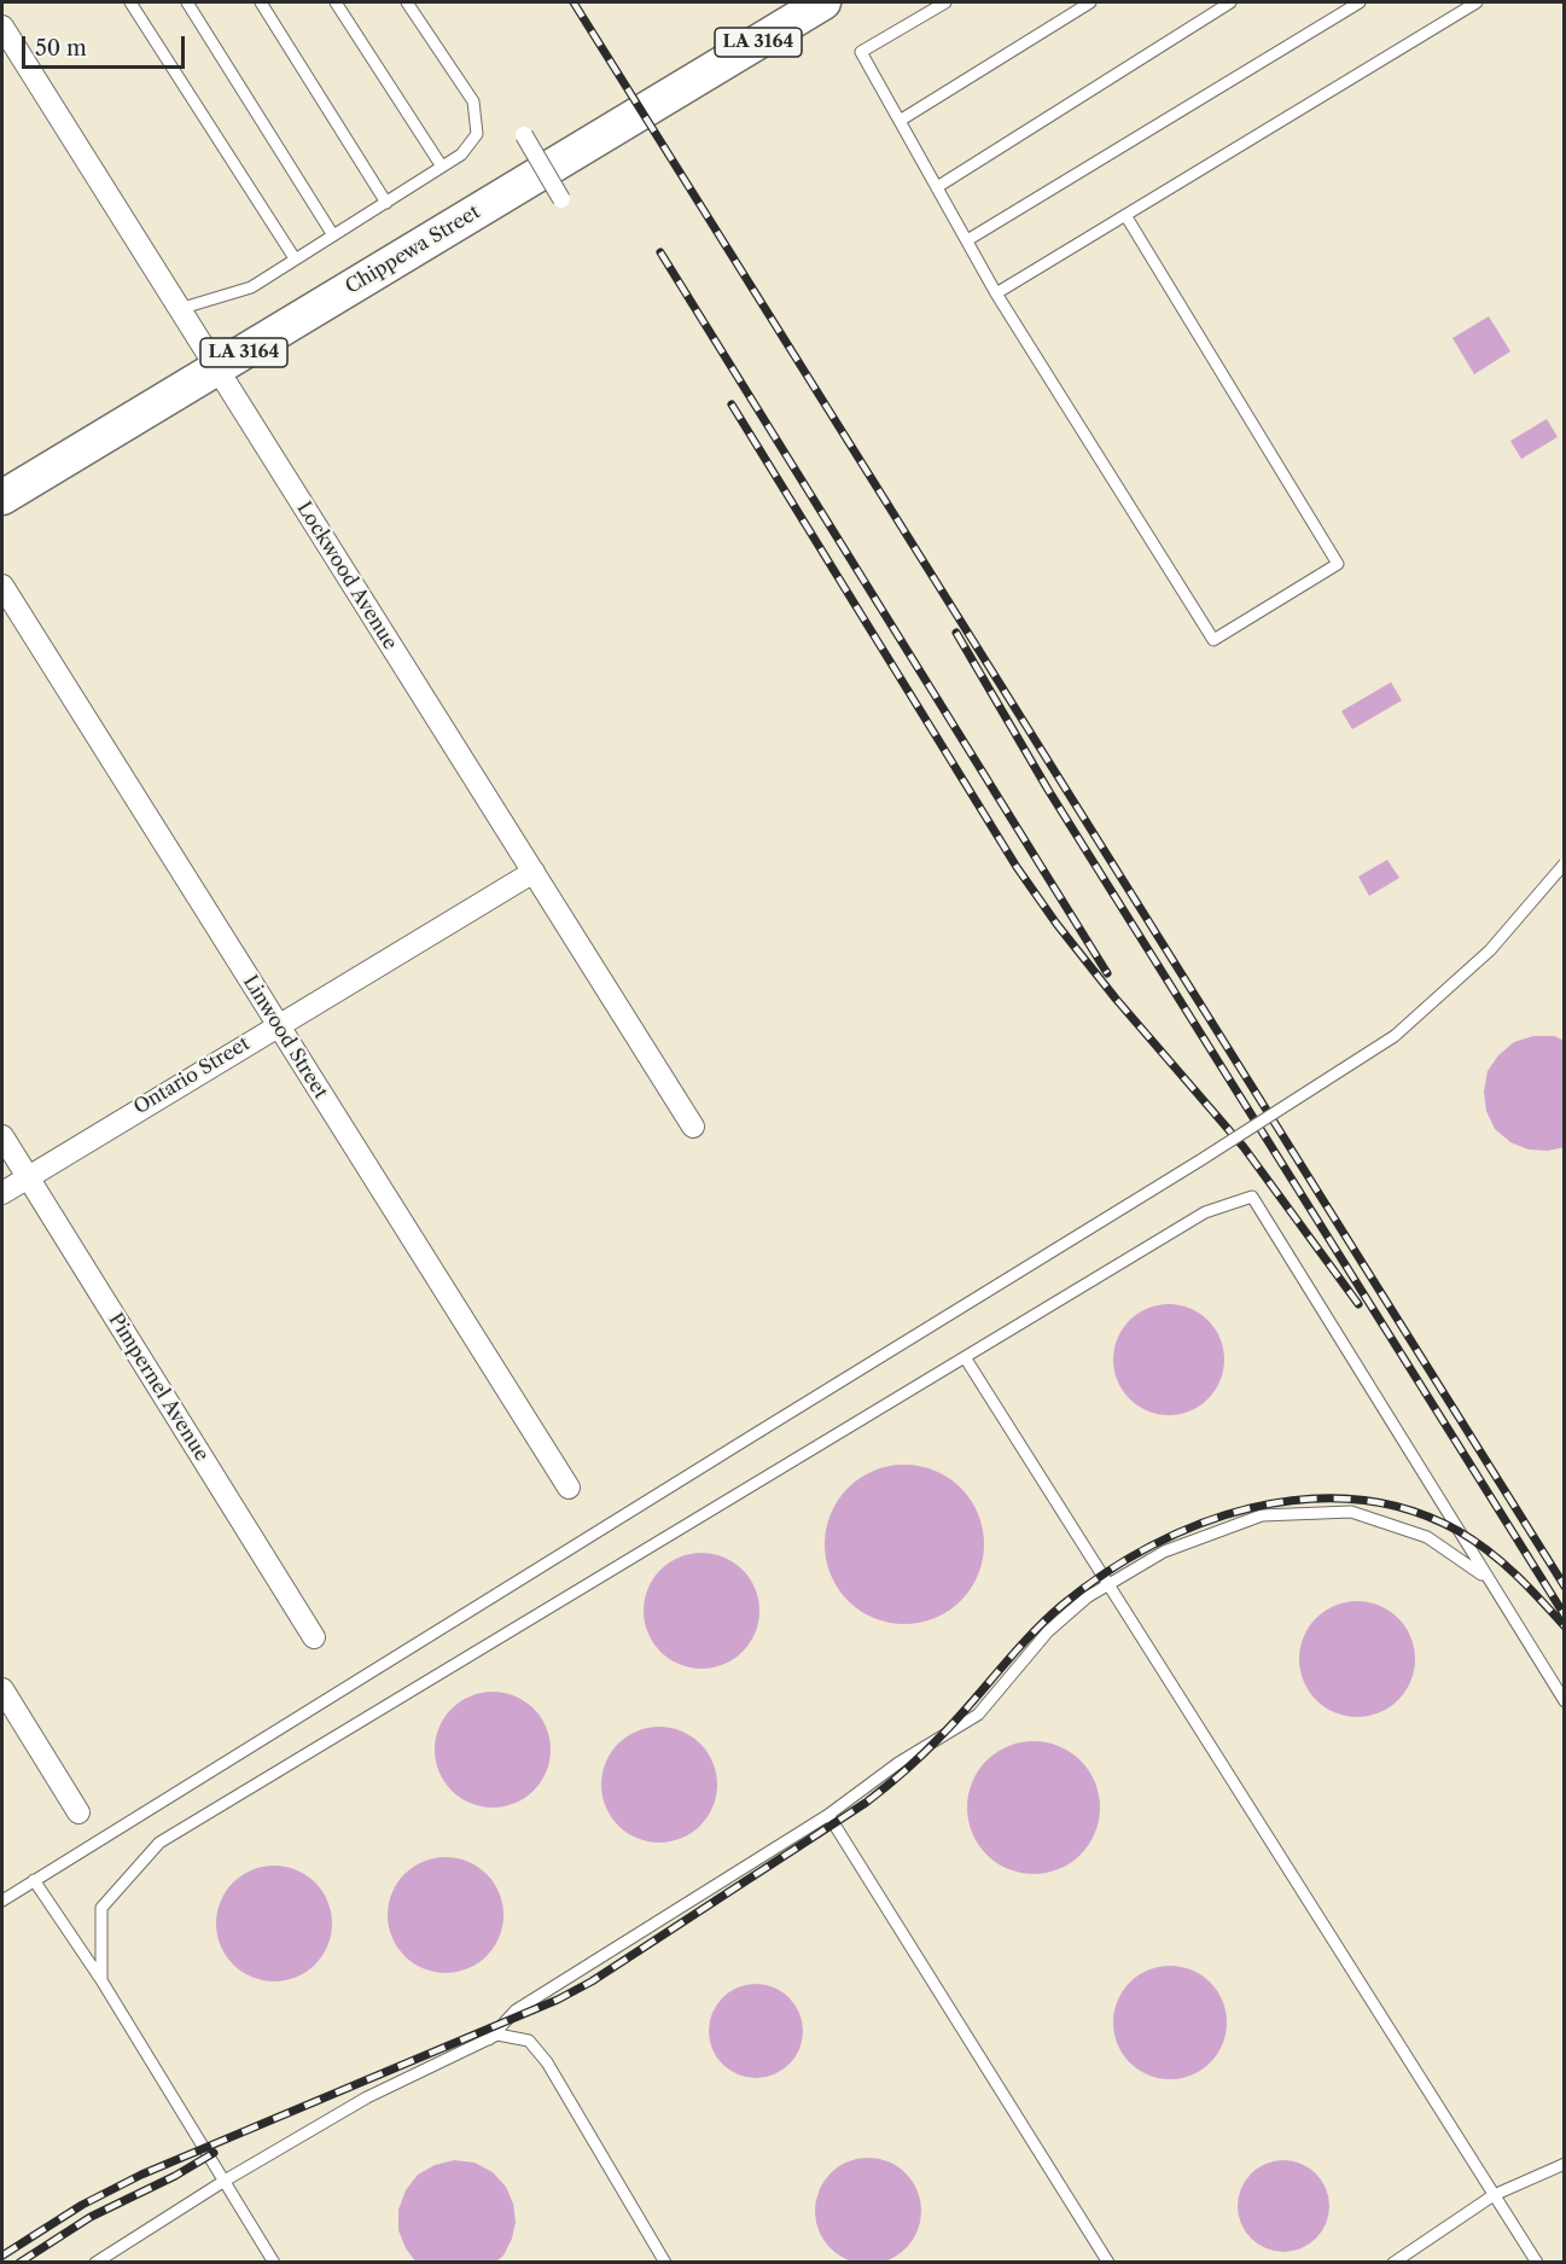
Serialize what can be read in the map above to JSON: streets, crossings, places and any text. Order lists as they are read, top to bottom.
{
  "streets": {
    "main road": ["LA 3164", "Chippewa Street"],
    "street": [
      "Lockwood Avenue",
      "Linwood Street",
      "Ontario Street",
      "Pimpernel Avenue"
    ]
  },
  "crossings": [
    ["Chippewa Street", "Lockwood Avenue"],
    ["Lockwood Avenue", "Ontario Street"],
    ["Linwood Street", "Ontario Street"],
    ["Ontario Street", "Pimpernel Avenue"]
  ],
  "scale_bar": "50 m"
}
